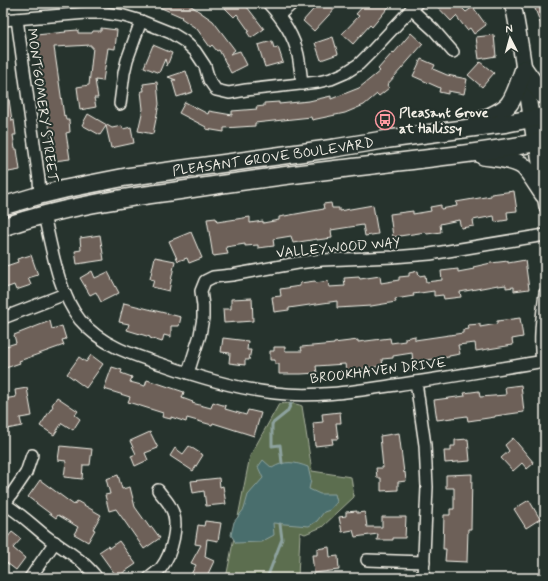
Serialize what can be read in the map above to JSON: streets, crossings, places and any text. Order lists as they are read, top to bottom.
{
  "streets": {
    "main road": ["PLEASANT GROVE BOULEVARD"],
    "street": ["MONTGOMERY STREET", "VALLEYWOOD WAY", "BROOKHAVEN DRIVE"]
  },
  "crossings": [
    ["MONTGOMERY STREET", "PLEASANT GROVE BOULEVARD"],
    ["PLEASANT GROVE BOULEVARD", "BROOKHAVEN DRIVE"],
    ["VALLEYWOOD WAY", "BROOKHAVEN DRIVE"]
  ],
  "places": {
    "bus stop": ["Pleasant Grove at Hallissy"]
  },
  "north": "top"
}
